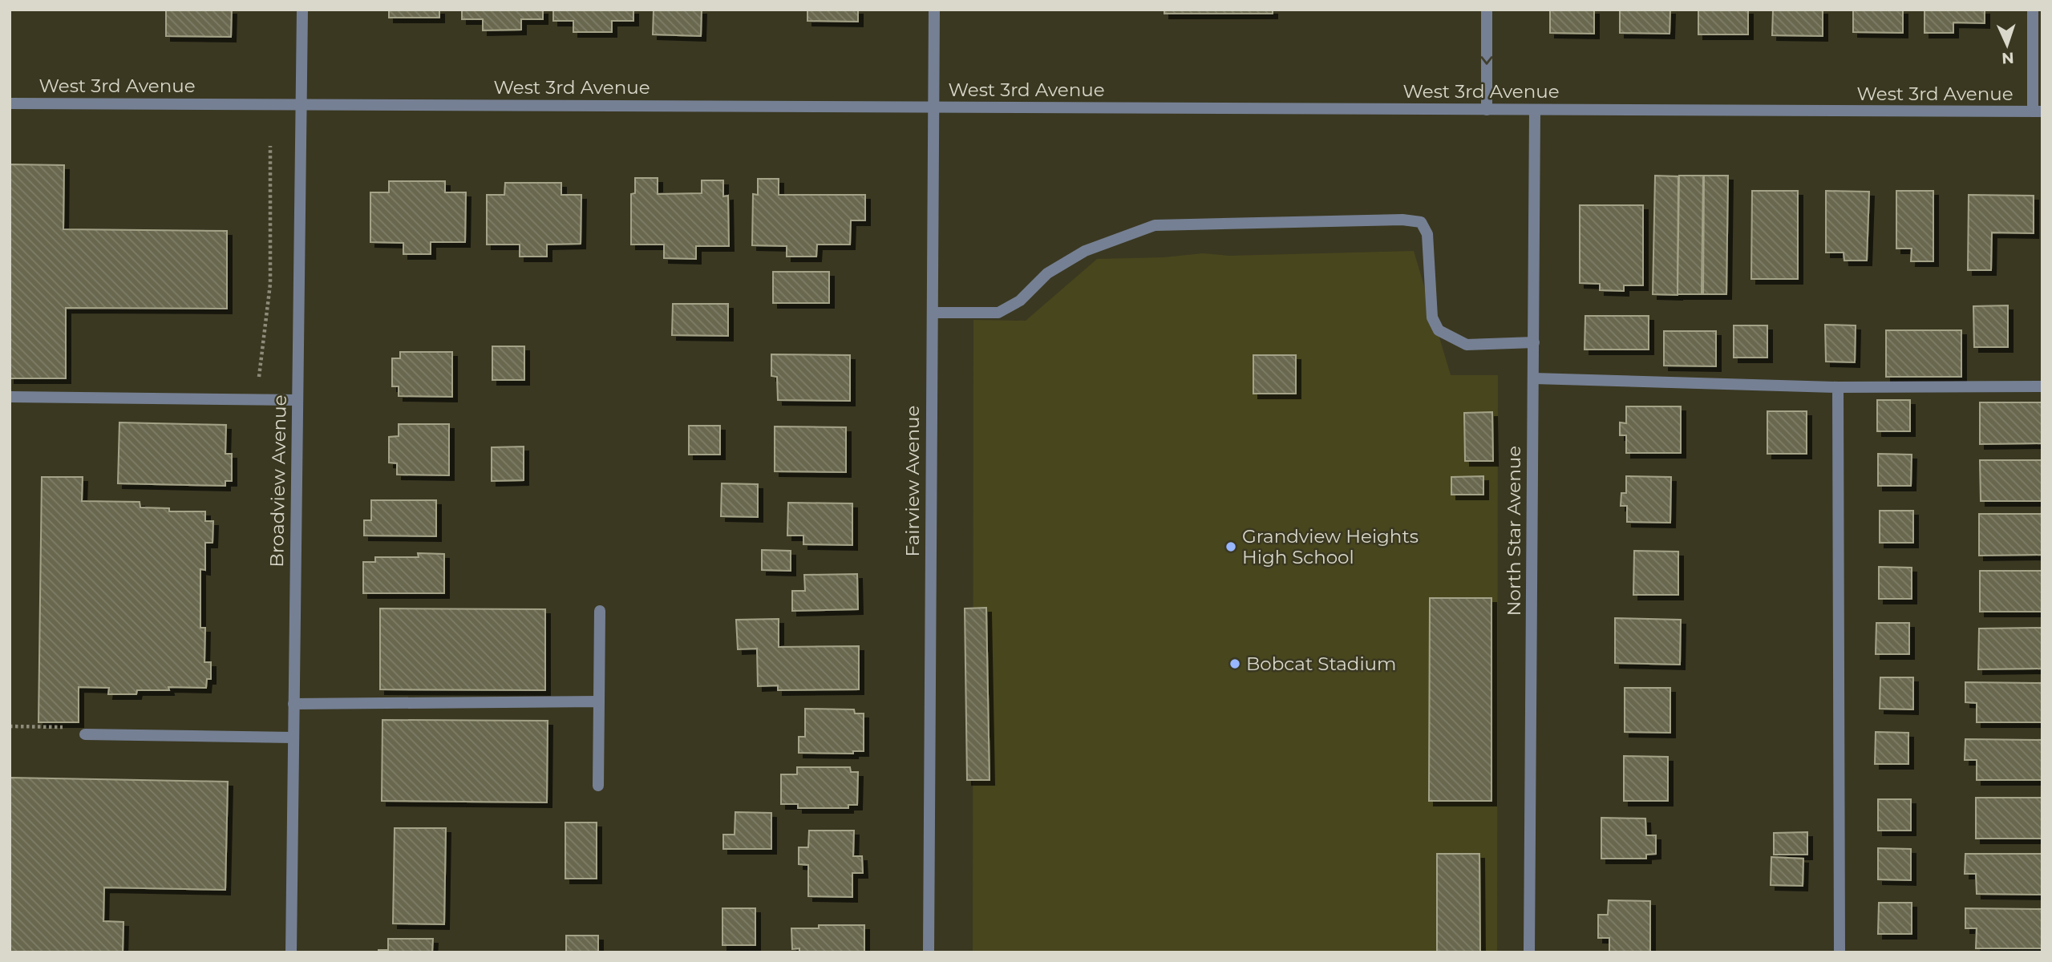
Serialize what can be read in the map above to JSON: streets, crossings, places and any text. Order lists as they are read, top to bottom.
{
  "streets": {
    "street": [
      "West 3rd Avenue",
      "Broadview Avenue",
      "Fairview Avenue",
      "North Star Avenue"
    ]
  },
  "crossings": [
    ["West 3rd Avenue", "Broadview Avenue"],
    ["West 3rd Avenue", "Fairview Avenue"],
    ["West 3rd Avenue", "North Star Avenue"]
  ],
  "places": ["Grandview Heights High School", "Bobcat Stadium"],
  "north": "bottom"
}
